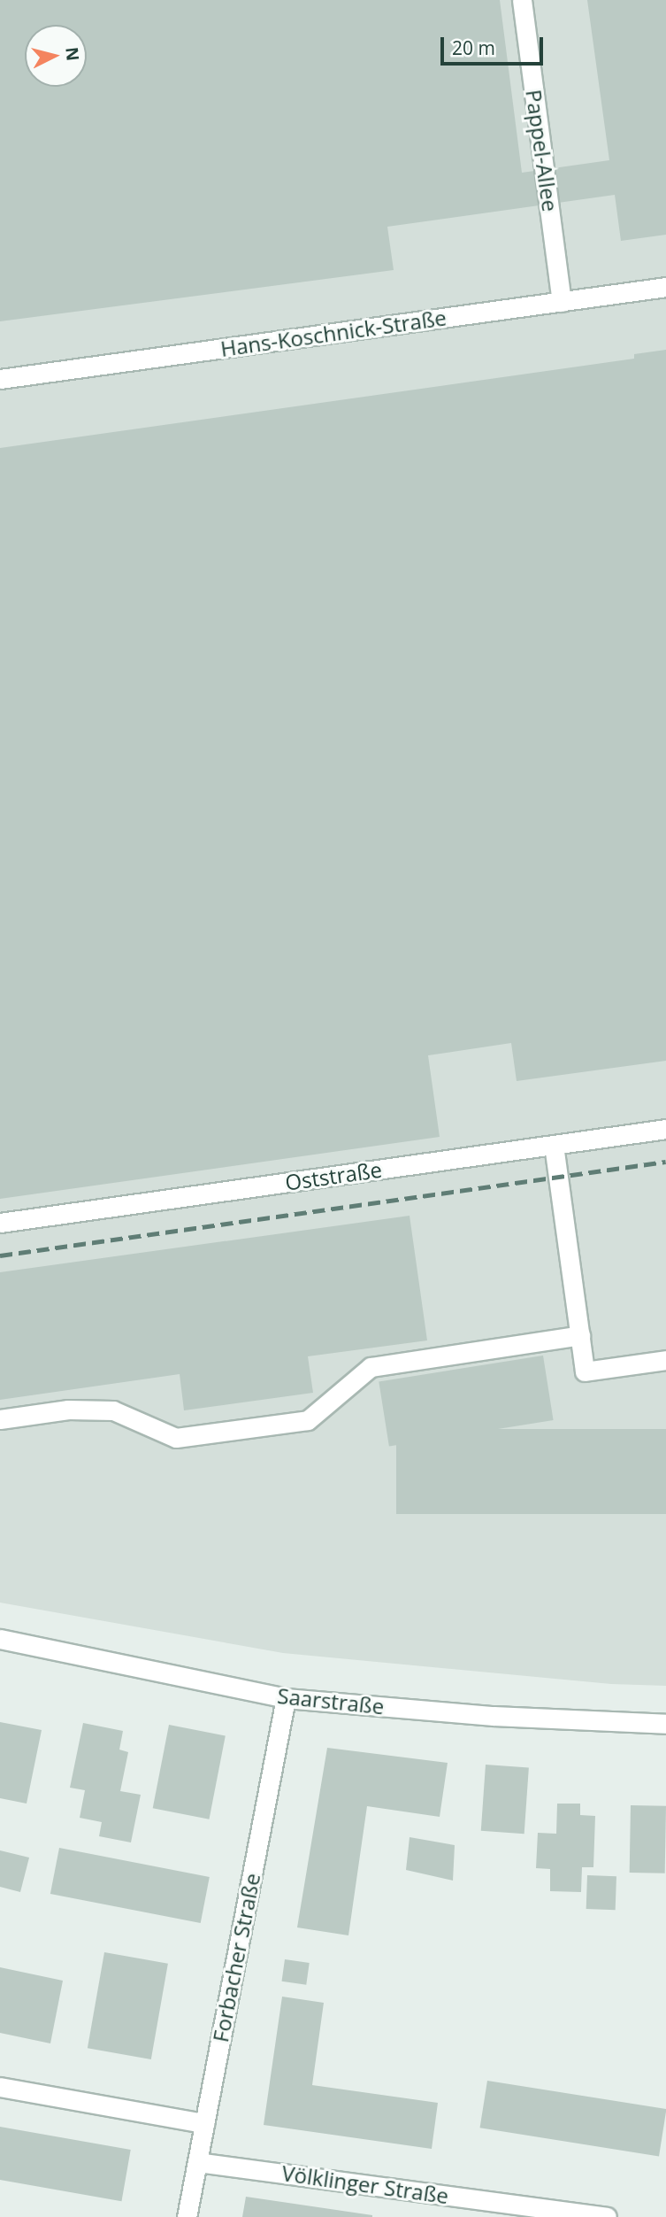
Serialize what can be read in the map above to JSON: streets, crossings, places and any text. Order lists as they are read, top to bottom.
{
  "streets": {
    "street": [
      "Pappel-Allee",
      "Hans-Koschnick-Straße",
      "Oststraße",
      "Saarstraße",
      "Forbacher Straße",
      "Völklinger Straße"
    ]
  },
  "crossings": [
    ["Pappel-Allee", "Hans-Koschnick-Straße"],
    ["Saarstraße", "Forbacher Straße"],
    ["Forbacher Straße", "Völklinger Straße"]
  ],
  "scale_bar": "20 m",
  "north": "right"
}
